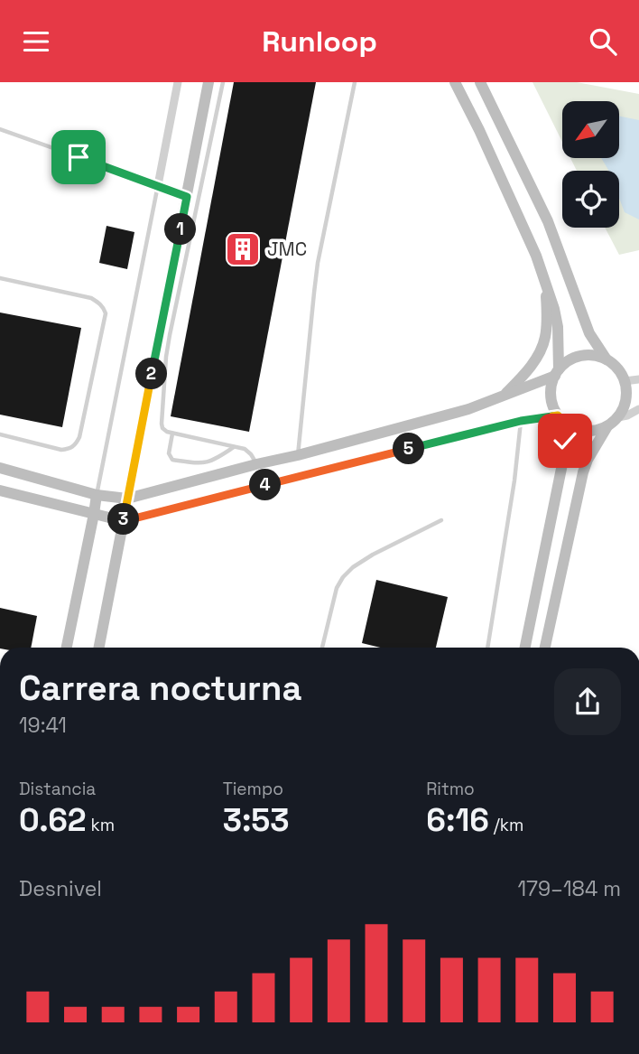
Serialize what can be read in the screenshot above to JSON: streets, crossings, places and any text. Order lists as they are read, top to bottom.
{
  "places": {
    "building": ["JMC"]
  },
  "north": "bottom left",
  "page": {
    "header": "Runloop",
    "pins": [
      "1",
      "2",
      "5",
      "4",
      "3"
    ],
    "heading": ["Carrera nocturna", "19:41"],
    "stats": [
      ["Distancia", "0.62 km"],
      ["Tiempo", "3:53"],
      ["Ritmo", "6:16 /km"]
    ],
    "chart": ["Desnivel", "179–184 m"]
  }
}
